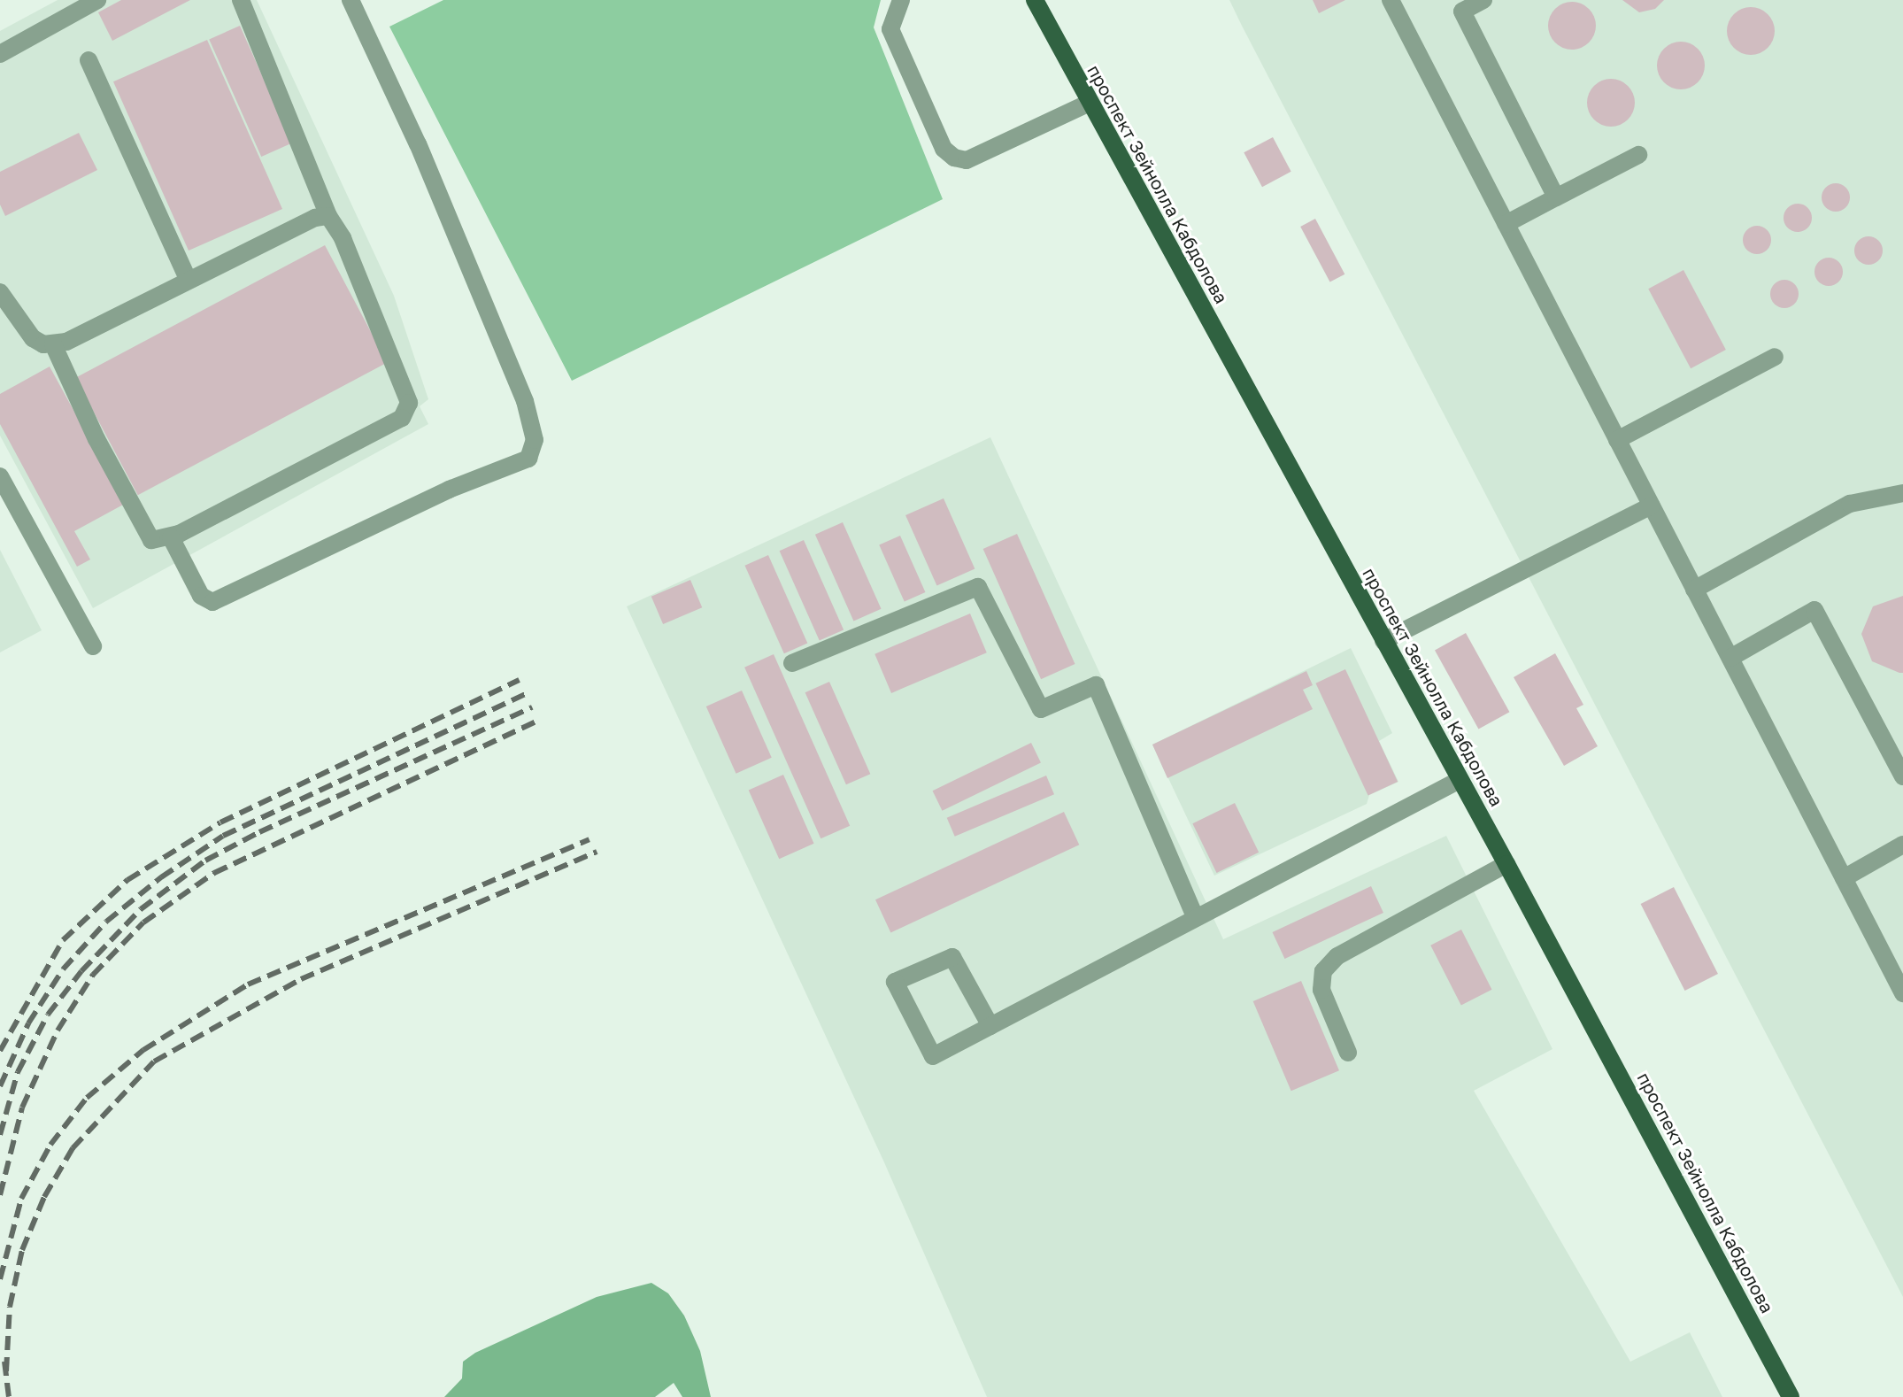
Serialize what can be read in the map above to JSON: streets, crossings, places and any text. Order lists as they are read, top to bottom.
{
  "streets": {
    "main road": ["проспект Зейнолла Кабдолова"]
  }
}
